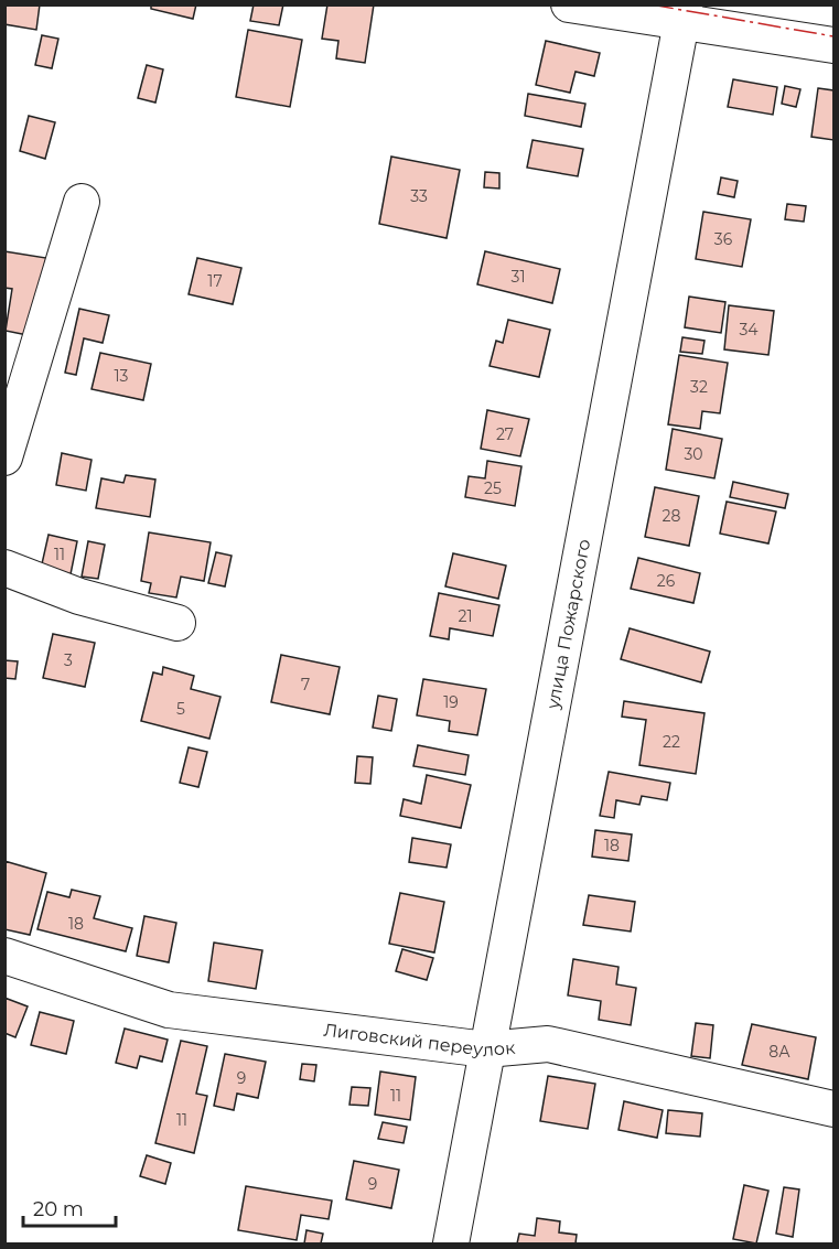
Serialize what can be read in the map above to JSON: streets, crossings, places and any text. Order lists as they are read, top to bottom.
{
  "streets": {
    "street": ["улица Пожарского", "Лиговский переулок"]
  },
  "crossings": [
    ["улица Пожарского", "Лиговский переулок"]
  ],
  "house_numbers": [
    "33",
    "36",
    "31",
    "17",
    "34",
    "13",
    "32",
    "27",
    "30",
    "25",
    "28",
    "11",
    "26",
    "21",
    "3",
    "7",
    "19",
    "5",
    "22",
    "18",
    "18",
    "8А",
    "9",
    "11",
    "11",
    "9"
  ],
  "scale_bar": "20 m"
}
